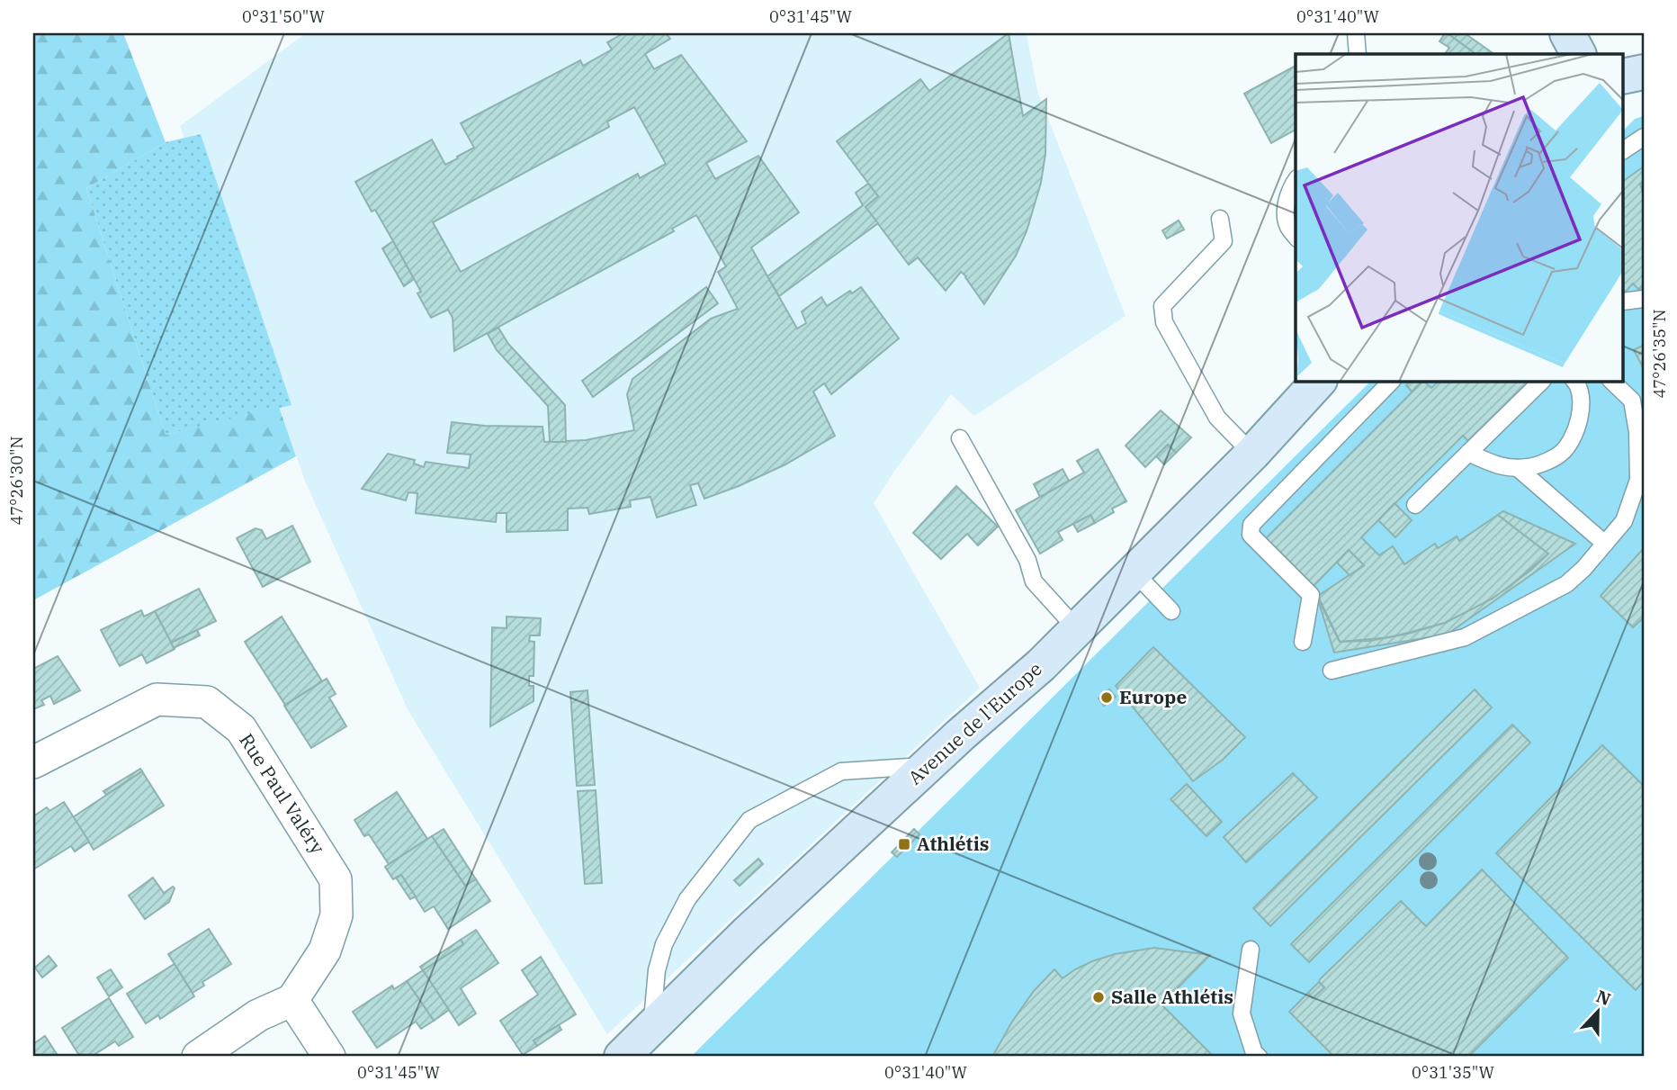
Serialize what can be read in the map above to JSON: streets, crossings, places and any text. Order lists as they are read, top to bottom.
{
  "streets": {
    "street": ["Avenue de l'Europe", "Rue Paul Valéry"]
  },
  "places": {
    "other": ["Europe", "Salle Athlétis"],
    "transit": ["Athlétis"]
  },
  "north": "top",
  "coordinates": [
    "0°31'50\"W",
    "0°31'45\"W",
    "0°31'40\"W",
    "47°26'35\"N",
    "47°26'30\"N",
    "0°31'35\"W"
  ]
}
